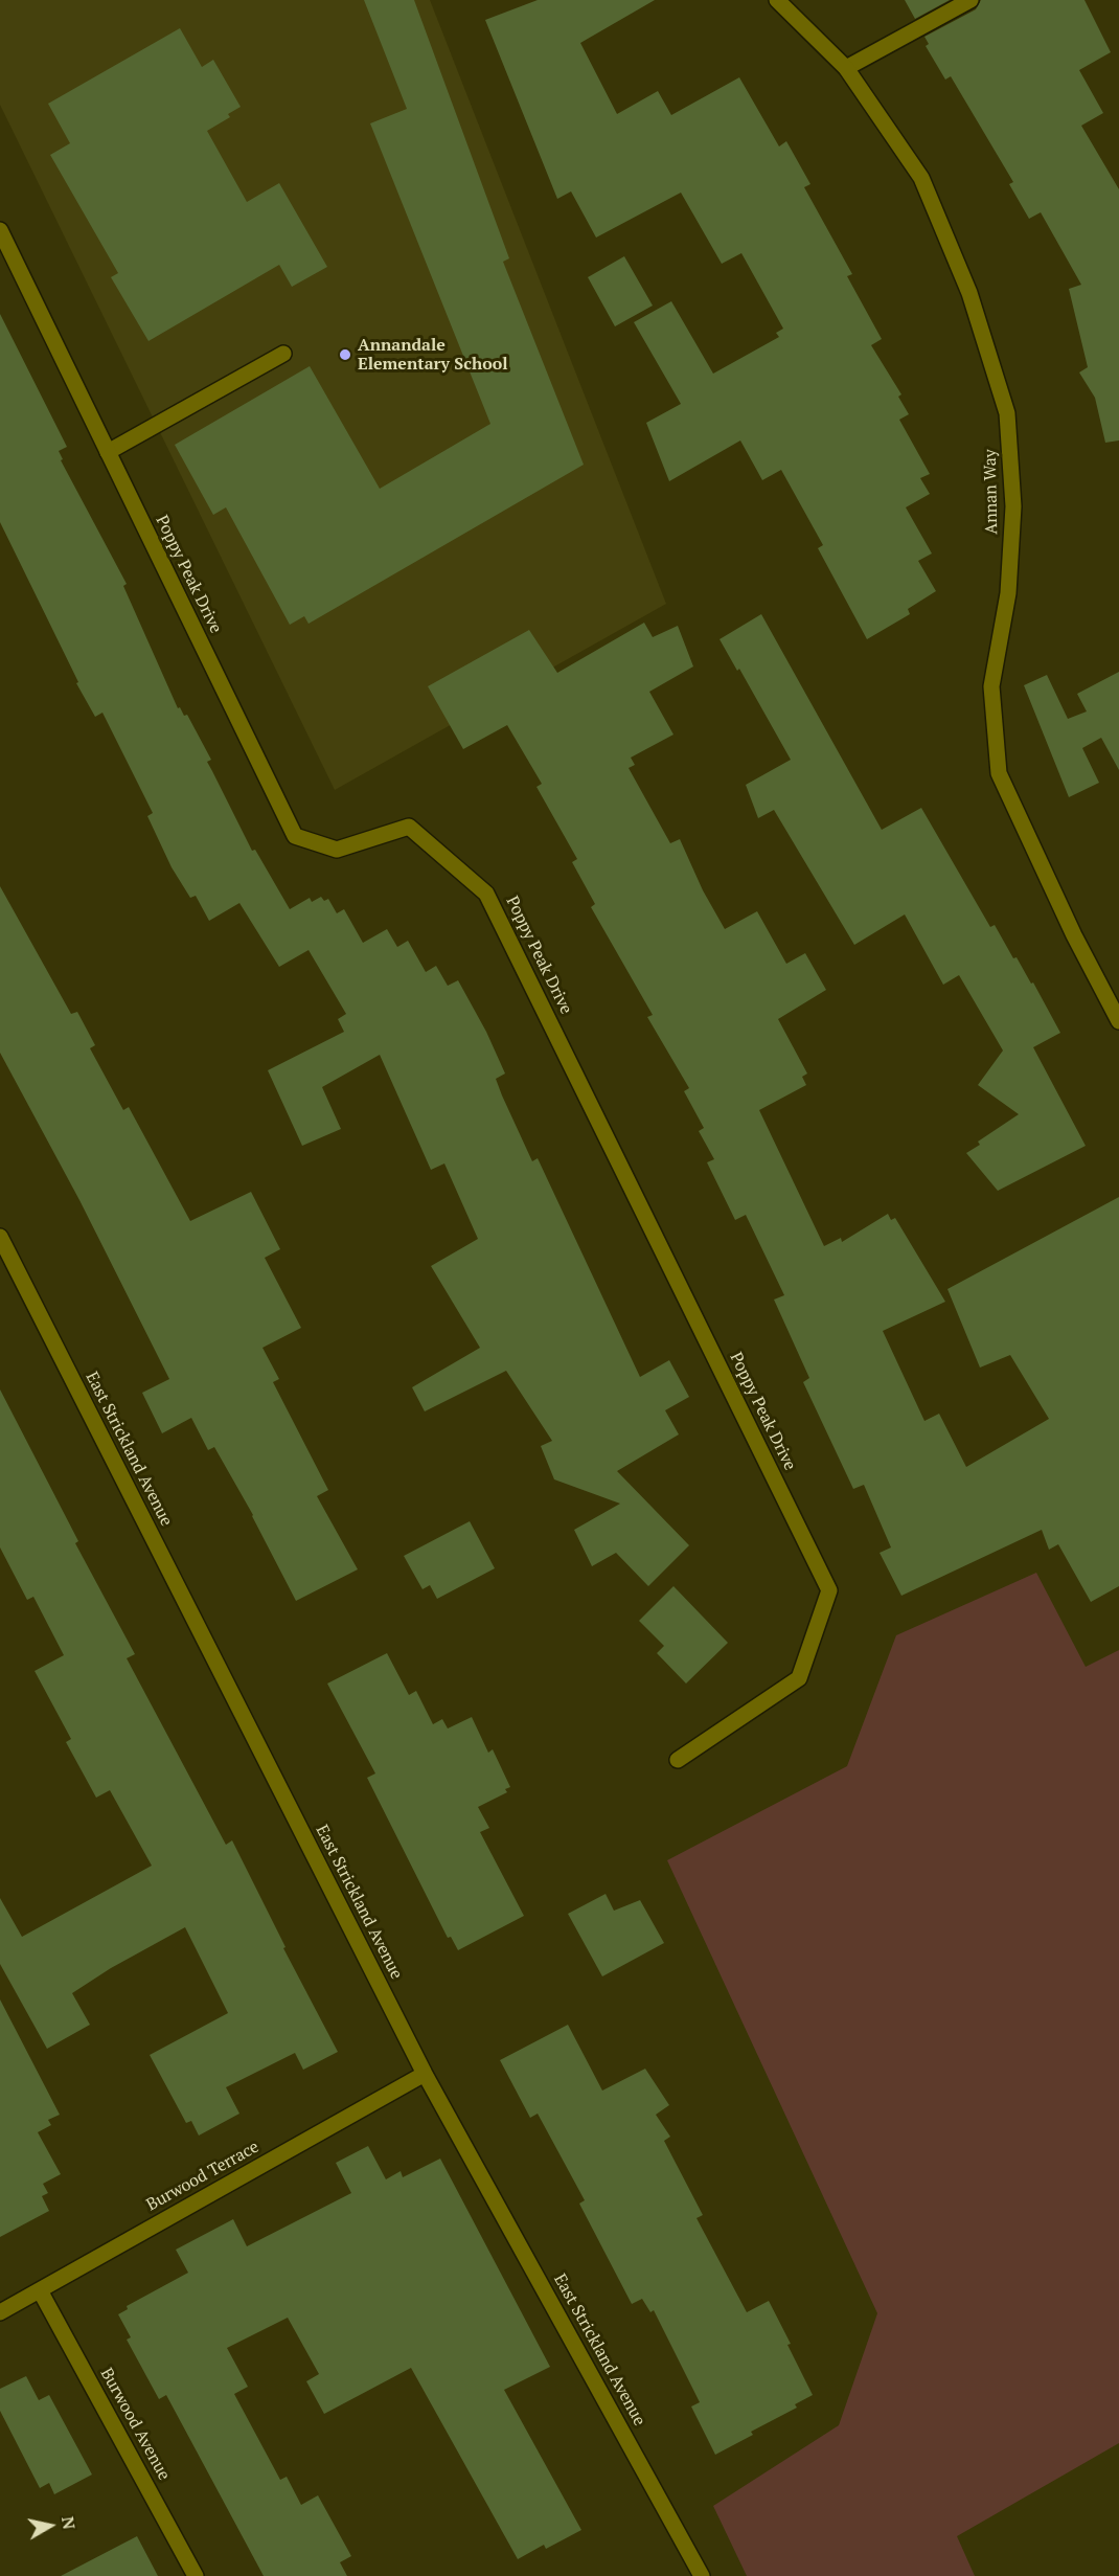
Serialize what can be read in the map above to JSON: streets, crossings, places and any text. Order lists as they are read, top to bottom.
{
  "streets": {
    "street": [
      "Annan Way",
      "Poppy Peak Drive",
      "East Strickland Avenue",
      "Burwood Terrace",
      "Burwood Avenue"
    ]
  },
  "crossings": [
    ["East Strickland Avenue", "Burwood Terrace"],
    ["Burwood Terrace", "Burwood Avenue"]
  ],
  "places": ["Annandale Elementary School"],
  "north": "right"
}
